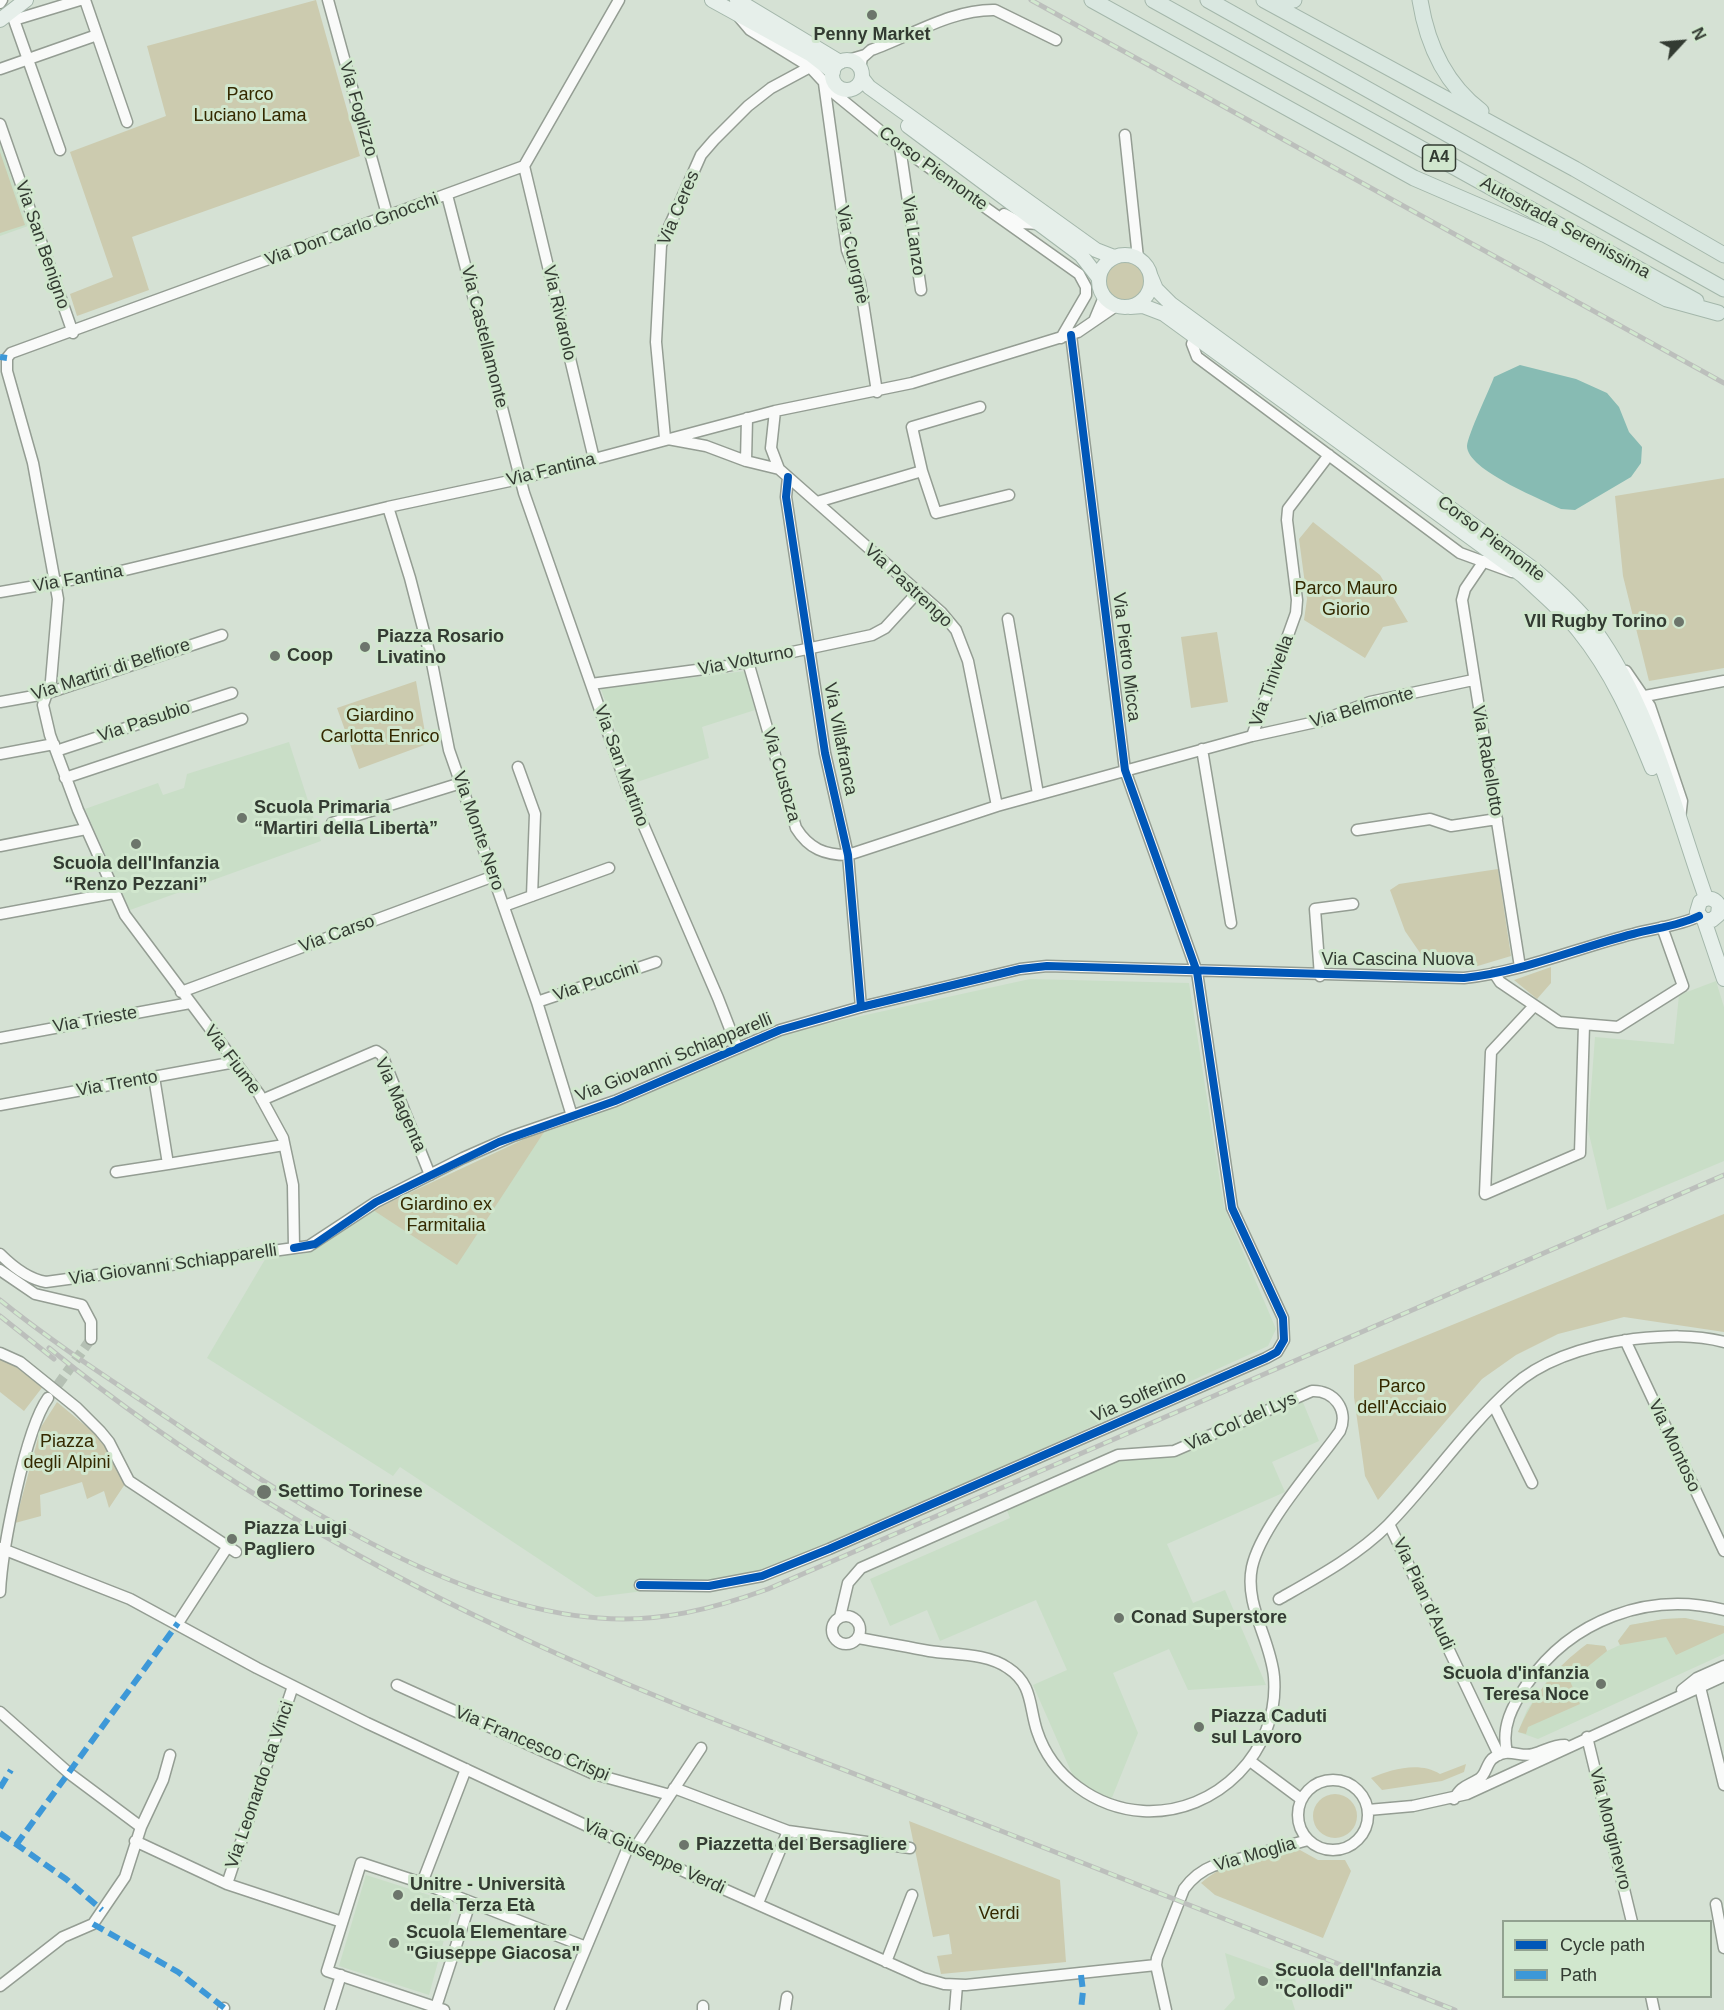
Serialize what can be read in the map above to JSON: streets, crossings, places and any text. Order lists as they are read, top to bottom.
{
  "streets": {
    "highway": ["A4", "Autostrada Serenissima"],
    "main road": ["Corso Piemonte"],
    "street": [
      "Via Foglizzo",
      "Via Ceres",
      "Via Don Carlo Gnocchi",
      "Via Lanzo",
      "Via San Benigno",
      "Via Cuorgnè",
      "Via Rivarolo",
      "Via Castellamonte",
      "Via Fantina",
      "Via Pastrengo",
      "Via Pietro Micca",
      "Via Volturno",
      "Via Martiri di Belfiore",
      "Via Tinivella",
      "Via Belmonte",
      "Via Pasubio",
      "Via Villafranca",
      "Via Rabellotto",
      "Via San Martino",
      "Via Custoza",
      "Via Monte Nero",
      "Via Carso",
      "Via Cascina Nuova",
      "Via Puccini",
      "Via Trieste",
      "Via Giovanni Schiapparelli",
      "Via Fiume",
      "Via Trento",
      "Via Magenta",
      "Via Solferino",
      "Via Col del Lys",
      "Via Montoso",
      "Via Pian d'Audi",
      "Via Francesco Crispi",
      "Via Leonardo da Vinci",
      "Via Monginevro",
      "Via Moglia",
      "Via Giuseppe Verdi"
    ]
  },
  "crossings": [
    ["Via Foglizzo", "Via Don Carlo Gnocchi"],
    ["Corso Piemonte", "Via Ceres"],
    ["Corso Piemonte", "Via Lanzo"],
    ["Corso Piemonte", "Via Cuorgnè"],
    ["Corso Piemonte", "Via Fantina"],
    ["Corso Piemonte", "Via Pietro Micca"],
    ["Corso Piemonte", "Via Tinivella"],
    ["Corso Piemonte", "Via Rabellotto"],
    ["Corso Piemonte", "Via Cascina Nuova"],
    ["Via Ceres", "Via Fantina"],
    ["Via Ceres", "Via Pastrengo"],
    ["Via Don Carlo Gnocchi", "Via San Benigno"],
    ["Via Don Carlo Gnocchi", "Via Rivarolo"],
    ["Via Don Carlo Gnocchi", "Via Castellamonte"],
    ["Via Don Carlo Gnocchi", "Via Fiume"],
    ["Via Cuorgnè", "Via Fantina"],
    ["Via Rivarolo", "Via Fantina"],
    ["Via Castellamonte", "Via Fantina"],
    ["Via Castellamonte", "Via San Martino"],
    ["Via Fantina", "Via Pastrengo"],
    ["Via Fantina", "Via Pietro Micca"],
    ["Via Fantina", "Via San Martino"],
    ["Via Fantina", "Via Monte Nero"],
    ["Via Fantina", "Via Fiume"],
    ["Via Pastrengo", "Via Volturno"],
    ["Via Pastrengo", "Via Tinivella"],
    ["Via Pastrengo", "Via Villafranca"],
    ["Via Pietro Micca", "Via Tinivella"],
    ["Via Pietro Micca", "Via Cascina Nuova"],
    ["Via Pietro Micca", "Via Giovanni Schiapparelli"],
    ["Via Pietro Micca", "Via Solferino"],
    ["Via Volturno", "Via Villafranca"],
    ["Via Volturno", "Via San Martino"],
    ["Via Volturno", "Via Custoza"],
    ["Via Martiri di Belfiore", "Via Fiume"],
    ["Via Tinivella", "Via Belmonte"],
    ["Via Tinivella", "Via Villafranca"],
    ["Via Tinivella", "Via Custoza"],
    ["Via Belmonte", "Via Rabellotto"],
    ["Via Pasubio", "Via Fiume"],
    ["Via Villafranca", "Via Custoza"],
    ["Via Villafranca", "Via Giovanni Schiapparelli"],
    ["Via Rabellotto", "Via Cascina Nuova"],
    ["Via San Martino", "Via Giovanni Schiapparelli"],
    ["Via Monte Nero", "Via Carso"],
    ["Via Monte Nero", "Via Puccini"],
    ["Via Monte Nero", "Via Giovanni Schiapparelli"],
    ["Via Carso", "Via Fiume"],
    ["Via Cascina Nuova", "Via Giovanni Schiapparelli"],
    ["Via Cascina Nuova", "Via Solferino"],
    ["Via Trieste", "Via Fiume"],
    ["Via Giovanni Schiapparelli", "Via Fiume"],
    ["Via Giovanni Schiapparelli", "Via Magenta"],
    ["Via Giovanni Schiapparelli", "Via Solferino"],
    ["Via Fiume", "Via Trento"],
    ["Via Fiume", "Via Magenta"],
    ["Via Leonardo da Vinci", "Via Giuseppe Verdi"],
    ["Via Moglia", "Via Giuseppe Verdi"]
  ],
  "parks": [
    "Parco Luciano Lama",
    "Parco Mauro Giorio",
    "Giardino Carlotta Enrico",
    "Giardino ex Farmitalia",
    "Parco dell'Acciaio",
    "Piazza degli Alpini",
    "Verdi"
  ],
  "places": [
    "Penny Market",
    "VII Rugby Torino",
    "Piazza Rosario Livatino",
    "Coop",
    "Scuola Primaria “Martiri della Libertà”",
    "Scuola dell'Infanzia “Renzo Pezzani”",
    "Settimo Torinese",
    "Piazza Luigi Pagliero",
    "Conad Superstore",
    "Scuola d'infanzia Teresa Noce",
    "Piazza Caduti sul Lavoro",
    "Piazzetta del Bersagliere",
    "Unitre - Università della Terza Età",
    "Scuola Elementare \"Giuseppe Giacosa\"",
    "Scuola dell'Infanzia \"Collodi\""
  ],
  "legend": ["Cycle path", "Path"],
  "north": "top right"
}
